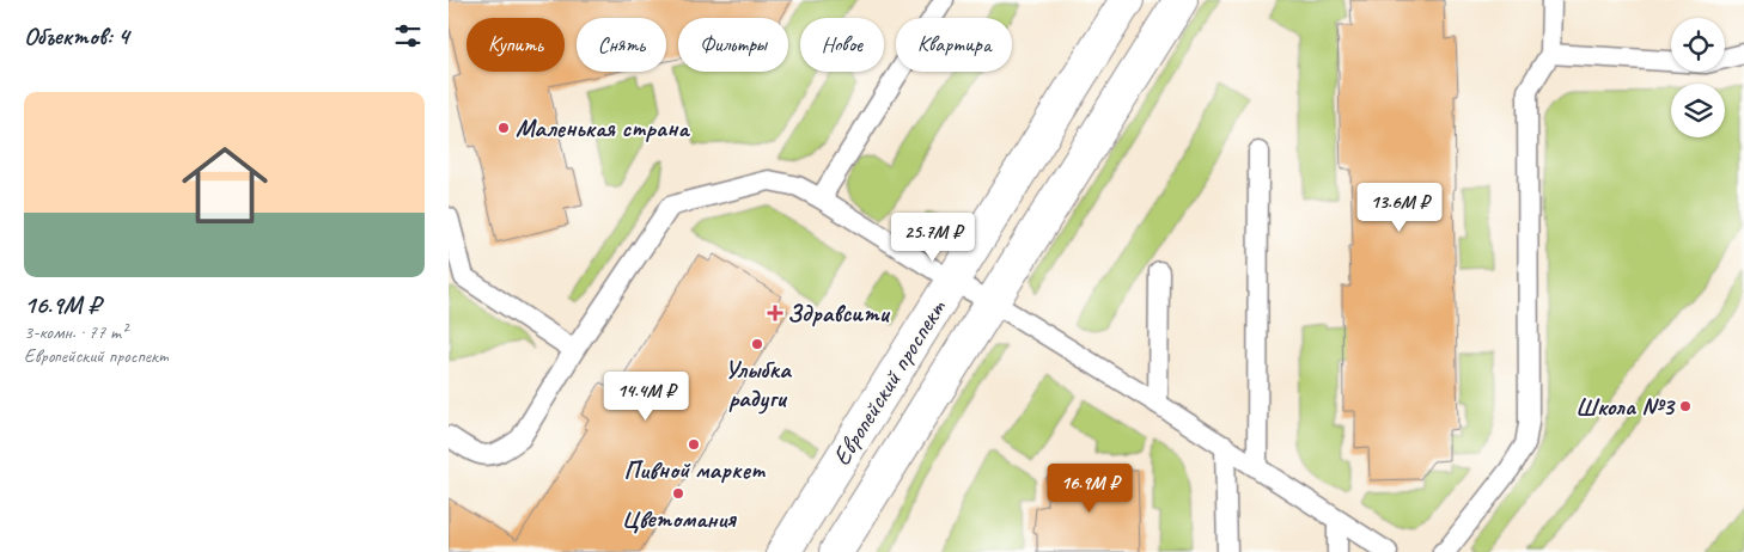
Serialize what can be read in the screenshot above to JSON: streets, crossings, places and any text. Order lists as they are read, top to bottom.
{
  "streets": {
    "street": ["Европейский проспект"]
  },
  "places": {
    "other": [
      "Маленькая страна",
      "Улыбка радуги",
      "Школа №3",
      "Пивной маркет",
      "Цветомания"
    ],
    "health": ["Здравсити"]
  },
  "page": {
    "heading": "Объектов: 4",
    "chip": [
      "Купить",
      "Снять",
      "Фильтры",
      "Новое",
      "Квартира"
    ],
    "list": [
      {
        "name": "16.9M ₽",
        "note": "3-комн. · 77 m² · Европейский проспект"
      }
    ],
    "price": [
      "13.6M ₽",
      "25.7M ₽",
      "14.4M ₽",
      "16.9M ₽"
    ]
  }
}
